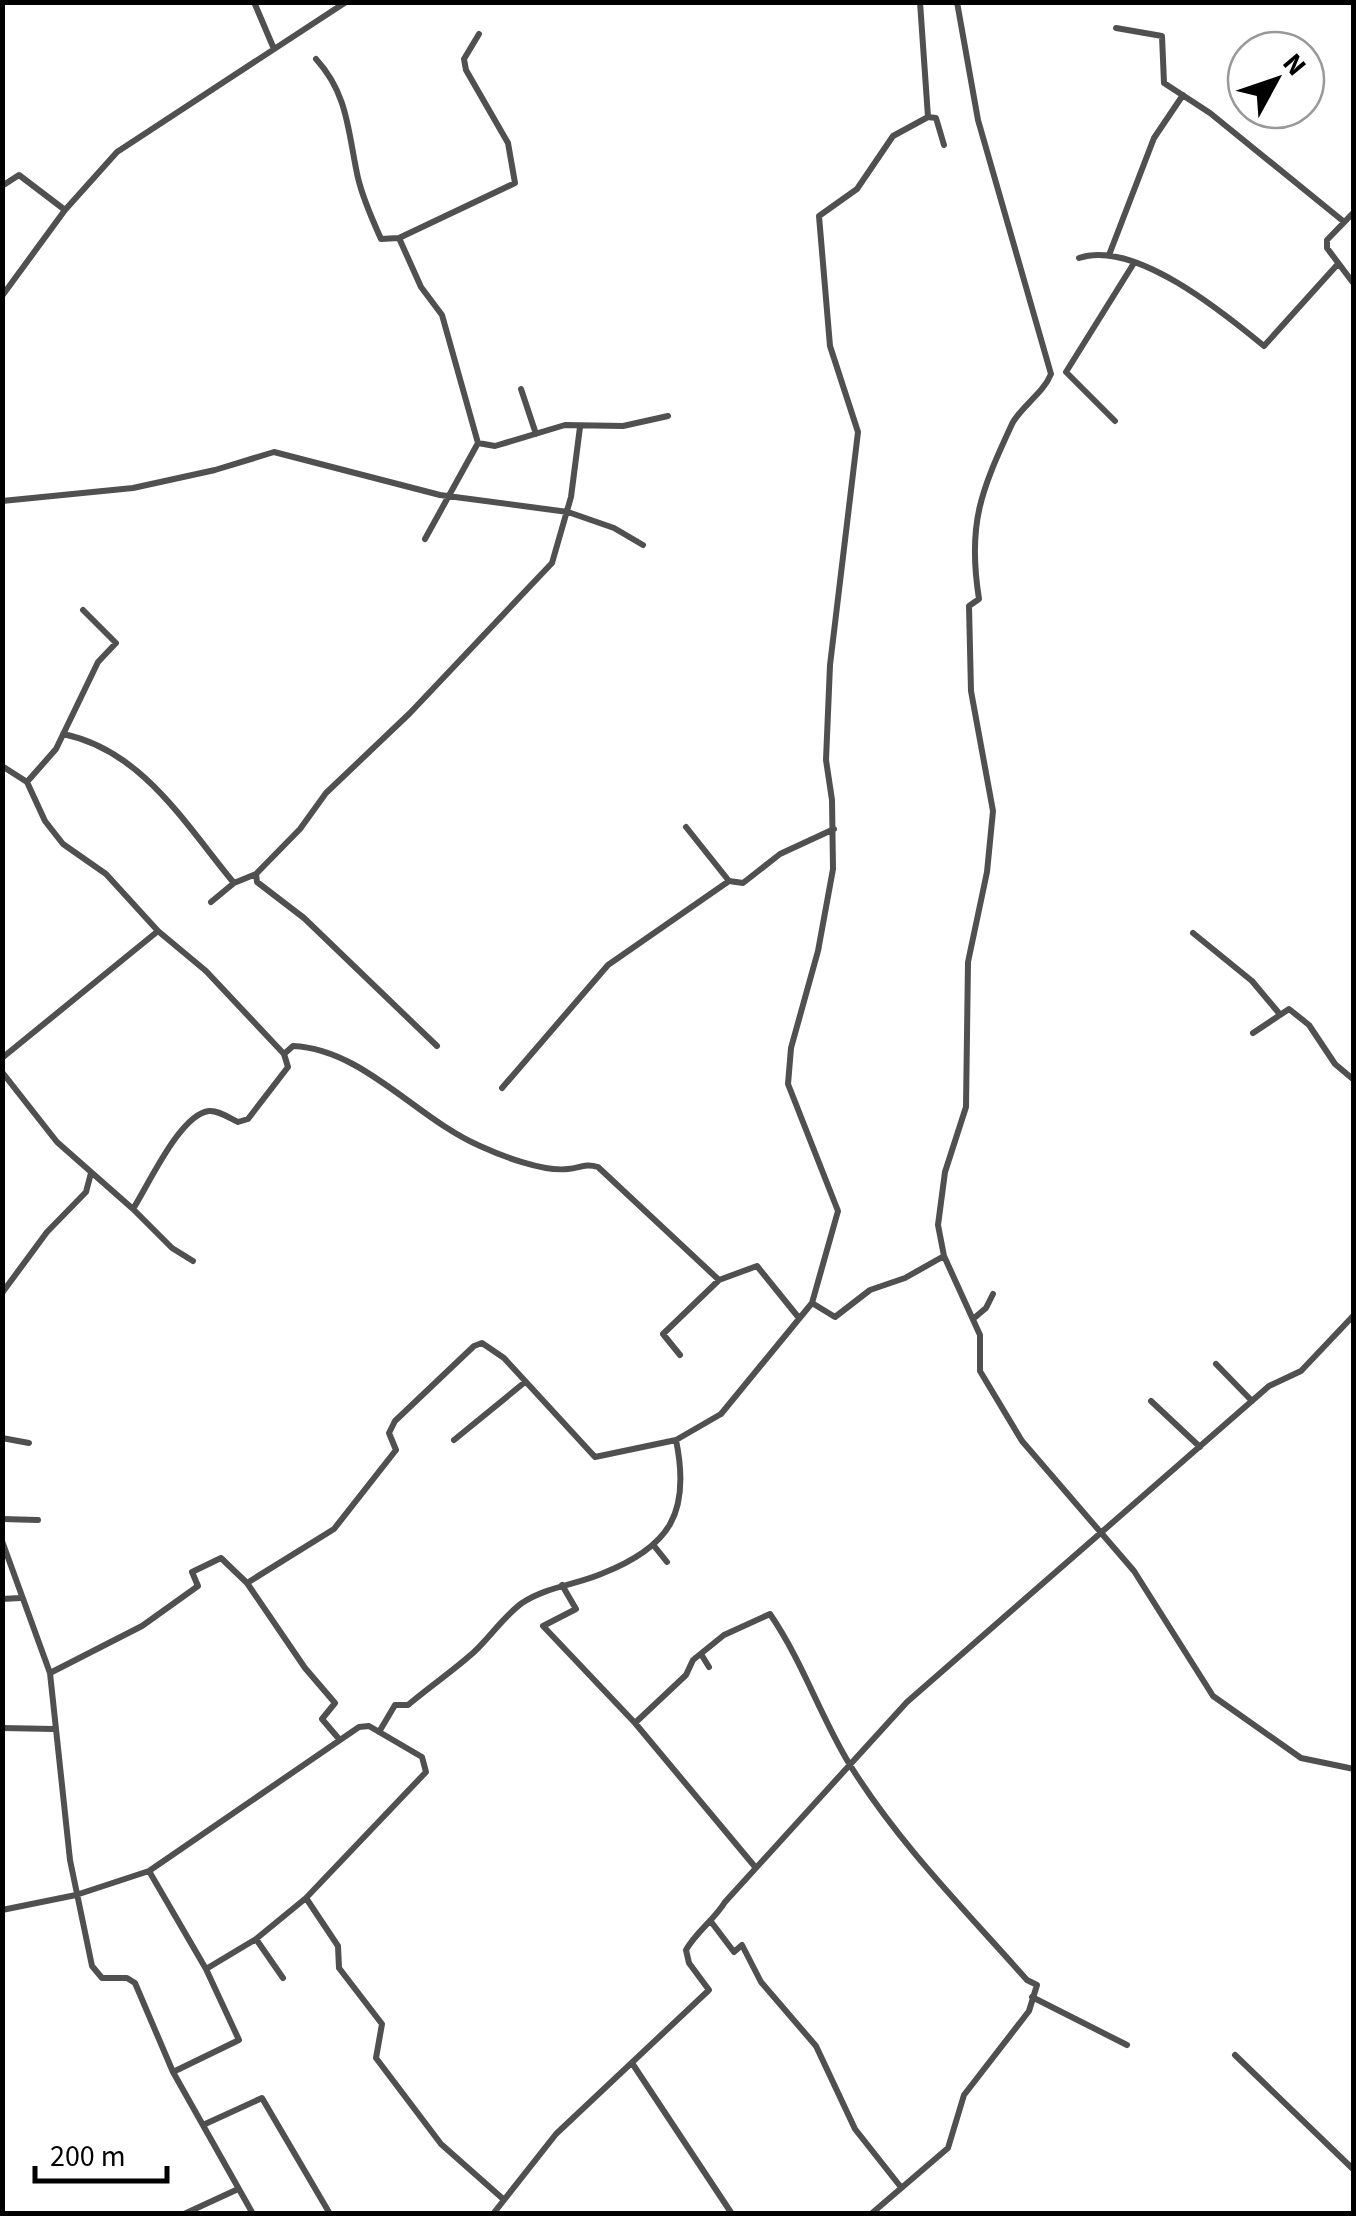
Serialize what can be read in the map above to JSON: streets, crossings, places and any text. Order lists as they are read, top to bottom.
{
  "scale_bar": "200 m",
  "north": "top right"
}
